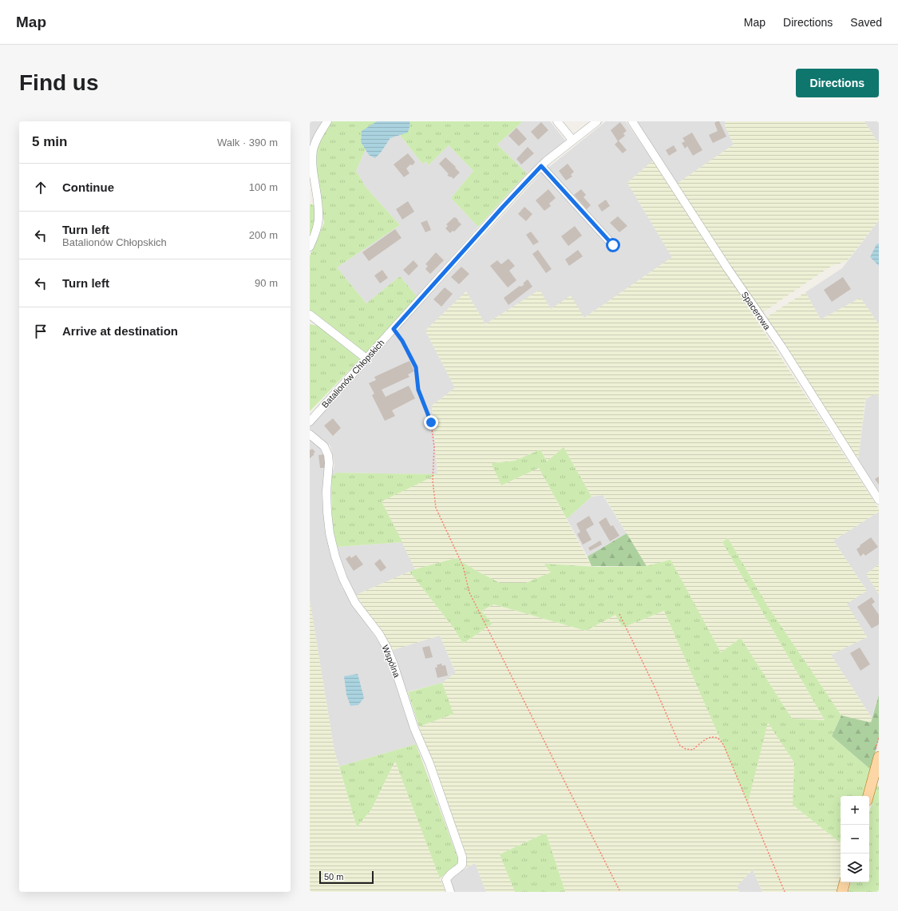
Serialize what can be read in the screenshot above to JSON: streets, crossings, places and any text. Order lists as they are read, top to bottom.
{
  "streets": {
    "street": ["Spacerowa", "Batalionów Chłopskich", "Wspólna"]
  },
  "scale_bar": "50 m",
  "page": {
    "header": "Map",
    "nav": ["Map", "Directions", "Saved"],
    "buttons": "Directions",
    "title": "Find us",
    "heading": ["5 min", "Walk · 390 m"],
    "list": [
      ["Continue", "100 m"],
      ["Turn left", "Batalionów Chłopskich", "200 m"],
      ["Turn left", "90 m"],
      "Arrive at destination"
    ],
    "map_buttons": ["+", "−"],
    "scale": "50 m"
  }
}
